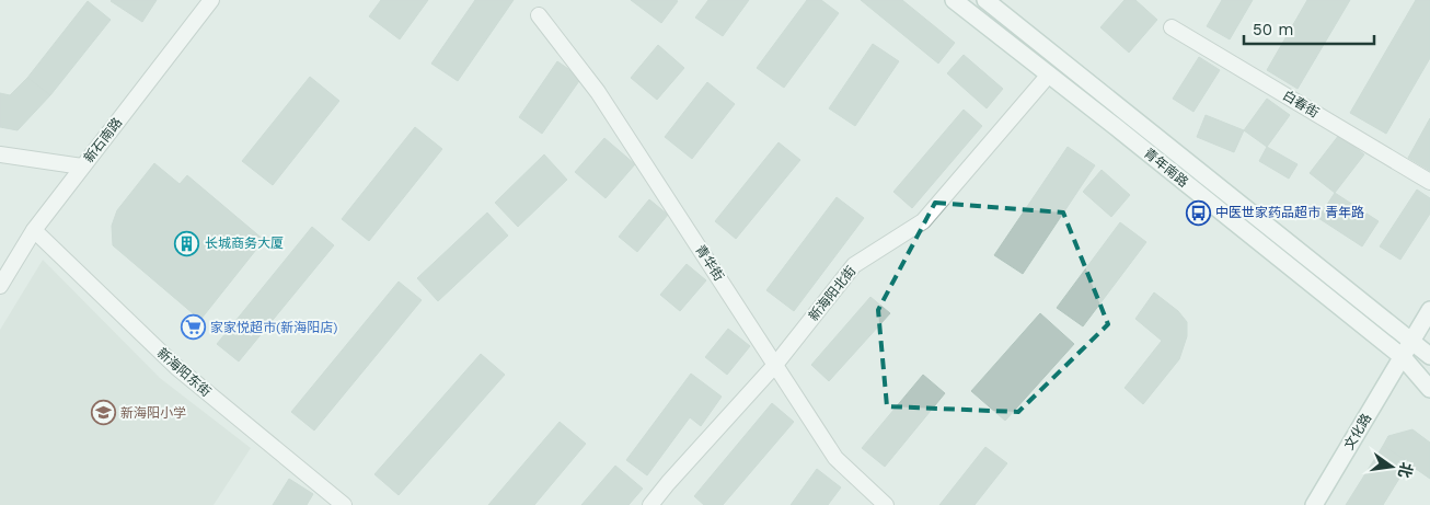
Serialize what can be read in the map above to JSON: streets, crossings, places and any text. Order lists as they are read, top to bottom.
{
  "streets": {
    "main road": ["青年南路", "文化路"],
    "street": [
      "白春街",
      "新石南路",
      "青华街",
      "新海阳北街",
      "新海阳东街"
    ]
  },
  "crossings": [
    ["新石南路", "新海阳东街"],
    ["青年南路", "新海阳北街"],
    ["青年南路", "文化路"],
    ["青华街", "新海阳北街"]
  ],
  "places": {
    "bus stop": ["中医世家药品超市 青年路"],
    "building": ["长城商务大厦"],
    "supermarket": ["家家悦超市(新海阳店)"],
    "school or university": ["新海阳小学"]
  },
  "scale_bar": "50 m",
  "north": "right"
}
